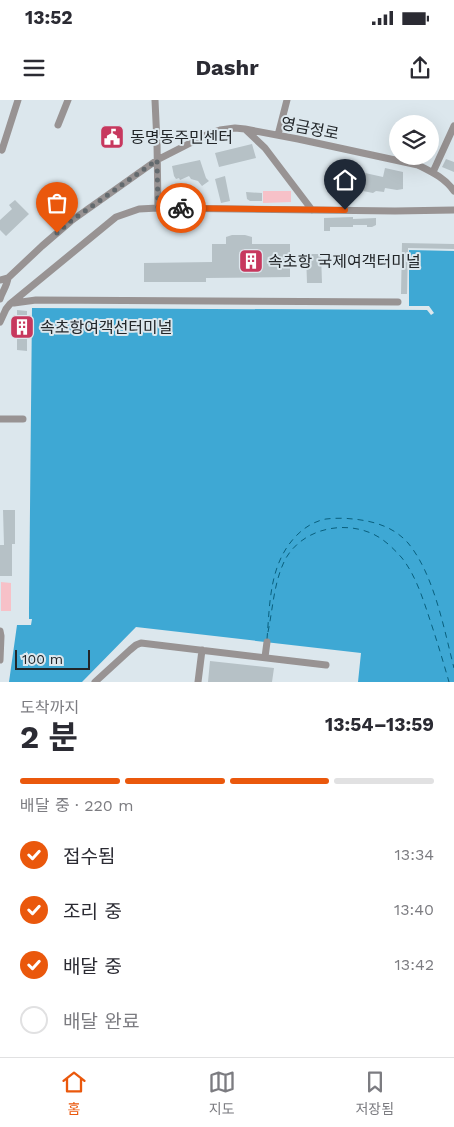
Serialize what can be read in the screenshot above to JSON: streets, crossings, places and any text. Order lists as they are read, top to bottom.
{
  "streets": {
    "street": ["영금정로"]
  },
  "places": {
    "public building": ["동명동주민센터"],
    "building": ["속초항 국제여객터미널", "속초항여객선터미널"]
  },
  "scale_bar": "100 m",
  "page": {
    "status": "13:52",
    "header": "Dashr",
    "scale": "100 m",
    "heading": ["2 분", "도착까지", "13:54–13:59"],
    "bar": "배달 중 · 220 m",
    "list": [
      ["접수됨", "13:34"],
      ["조리 중", "13:40"],
      ["배달 중", "13:42"],
      "배달 완료"
    ],
    "tabs": ["홈", "지도", "저장됨"]
  }
}
